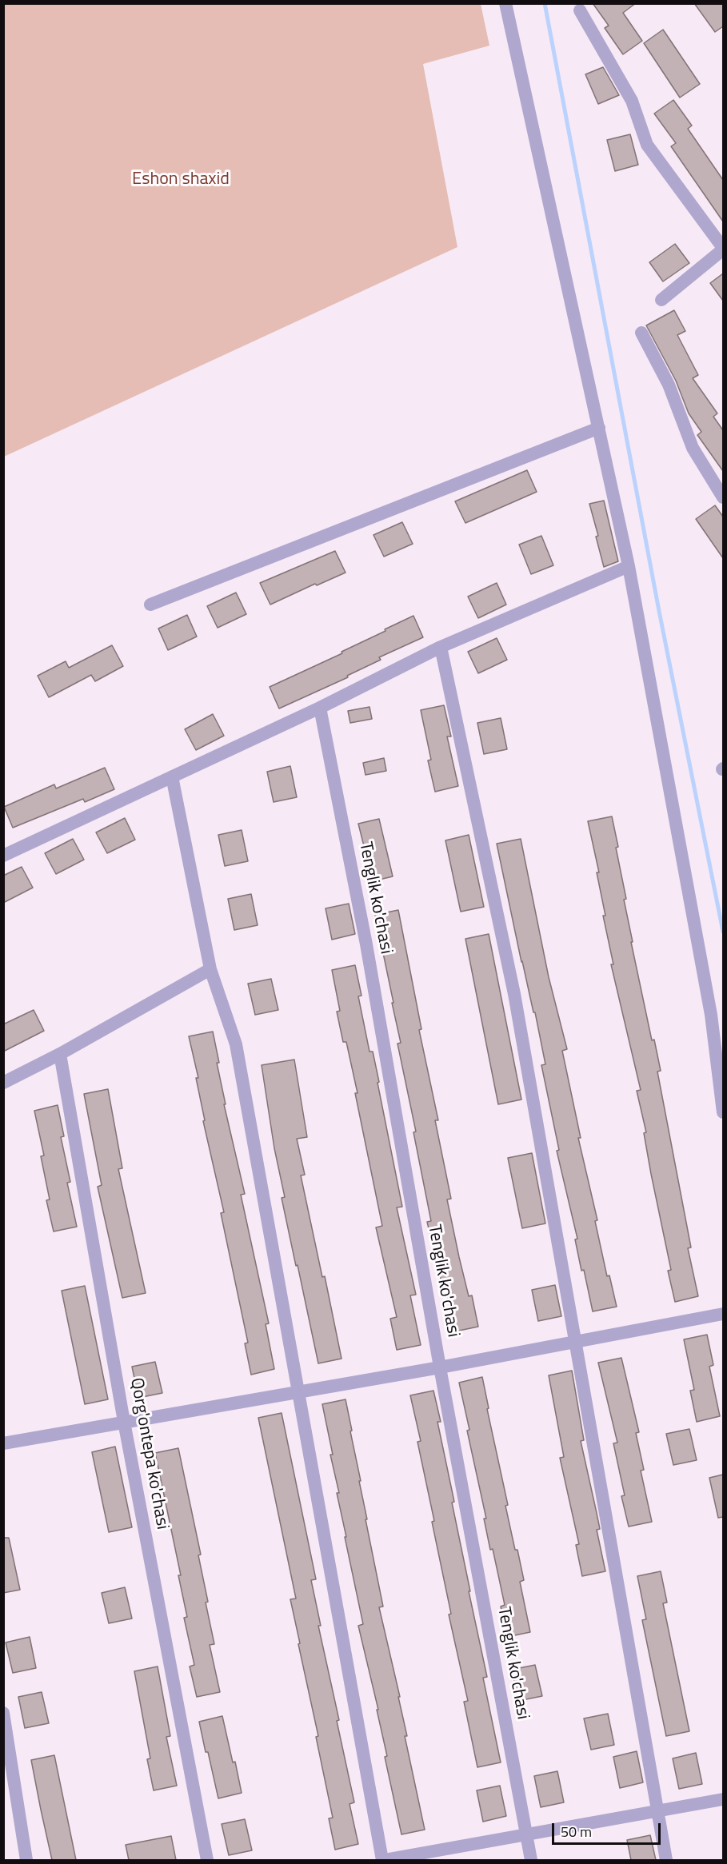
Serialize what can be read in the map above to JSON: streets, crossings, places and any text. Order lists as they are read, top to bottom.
{
  "streets": {
    "street": ["Tenglik ko'chasi", "Qorg'ontepa ko'chasi"]
  },
  "parks": ["Eshon shaxid"],
  "scale_bar": "50 m"
}
